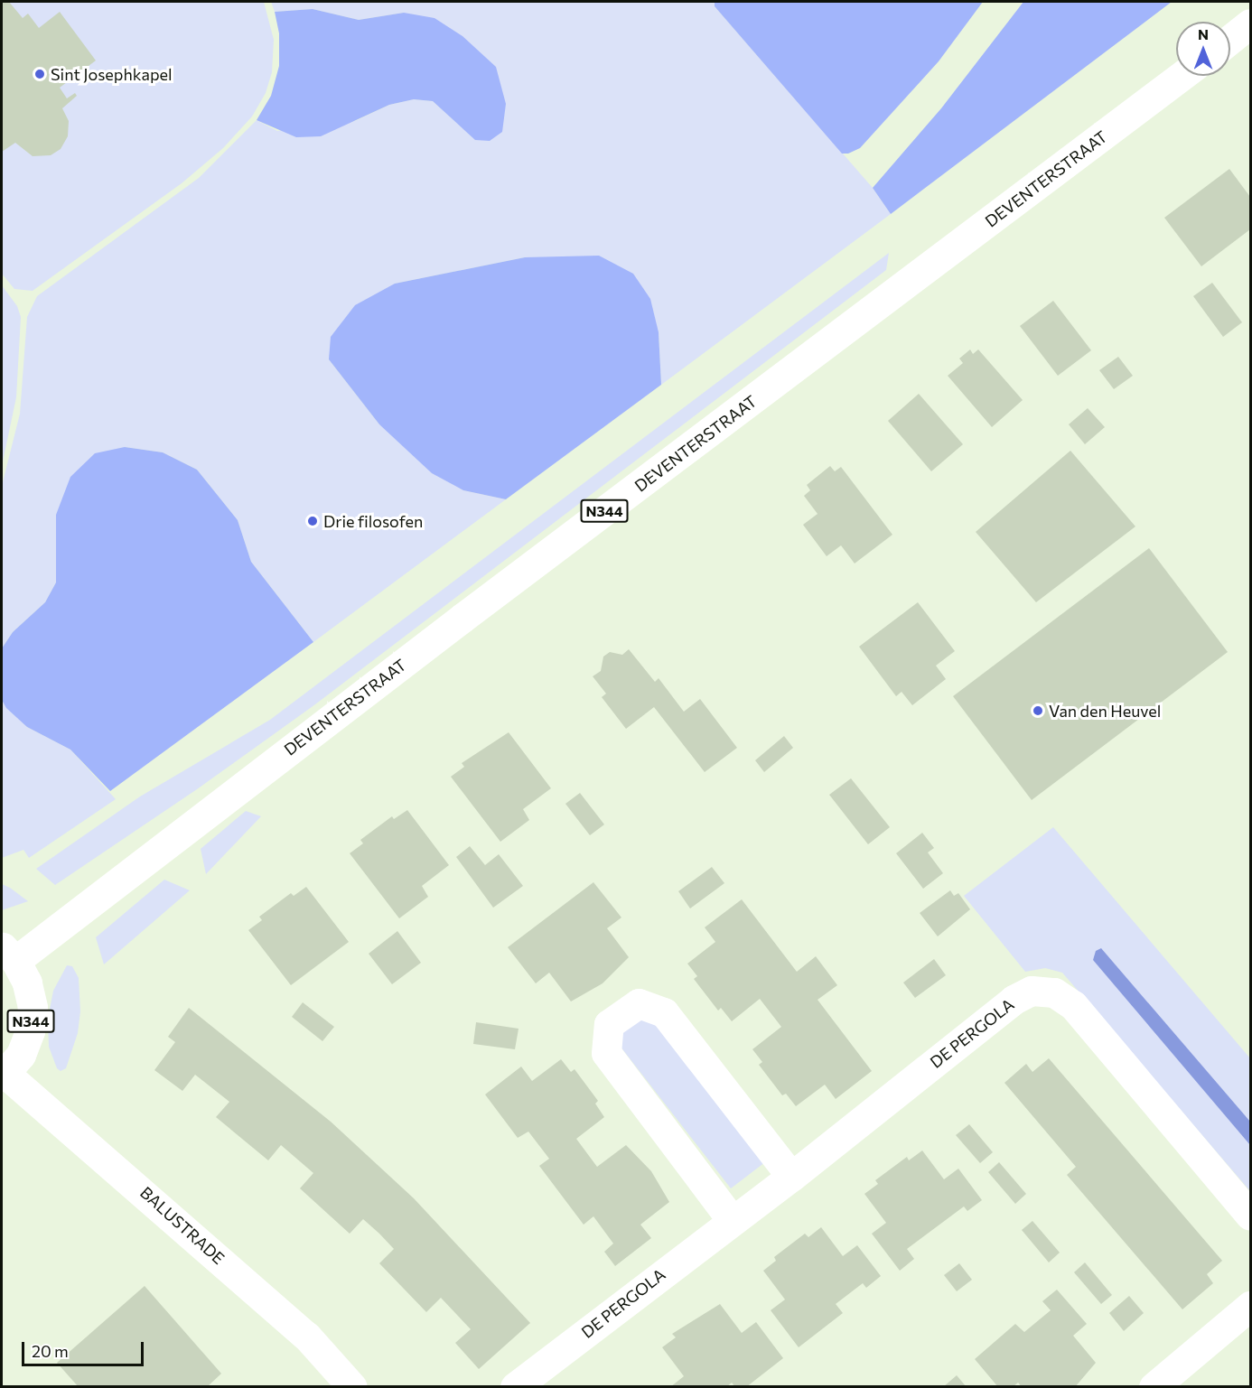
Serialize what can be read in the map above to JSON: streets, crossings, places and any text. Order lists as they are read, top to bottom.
{
  "streets": {
    "street": [
      "DEVENTERSTRAAT",
      "N344",
      "DE PERGOLA",
      "BALUSTRADE"
    ]
  },
  "crossings": [
    ["DEVENTERSTRAAT", "N344"],
    ["N344", "BALUSTRADE"]
  ],
  "places": ["Sint Josephkapel", "Drie filosofen", "Van den Heuvel"],
  "scale_bar": "20 m",
  "north": "top"
}
